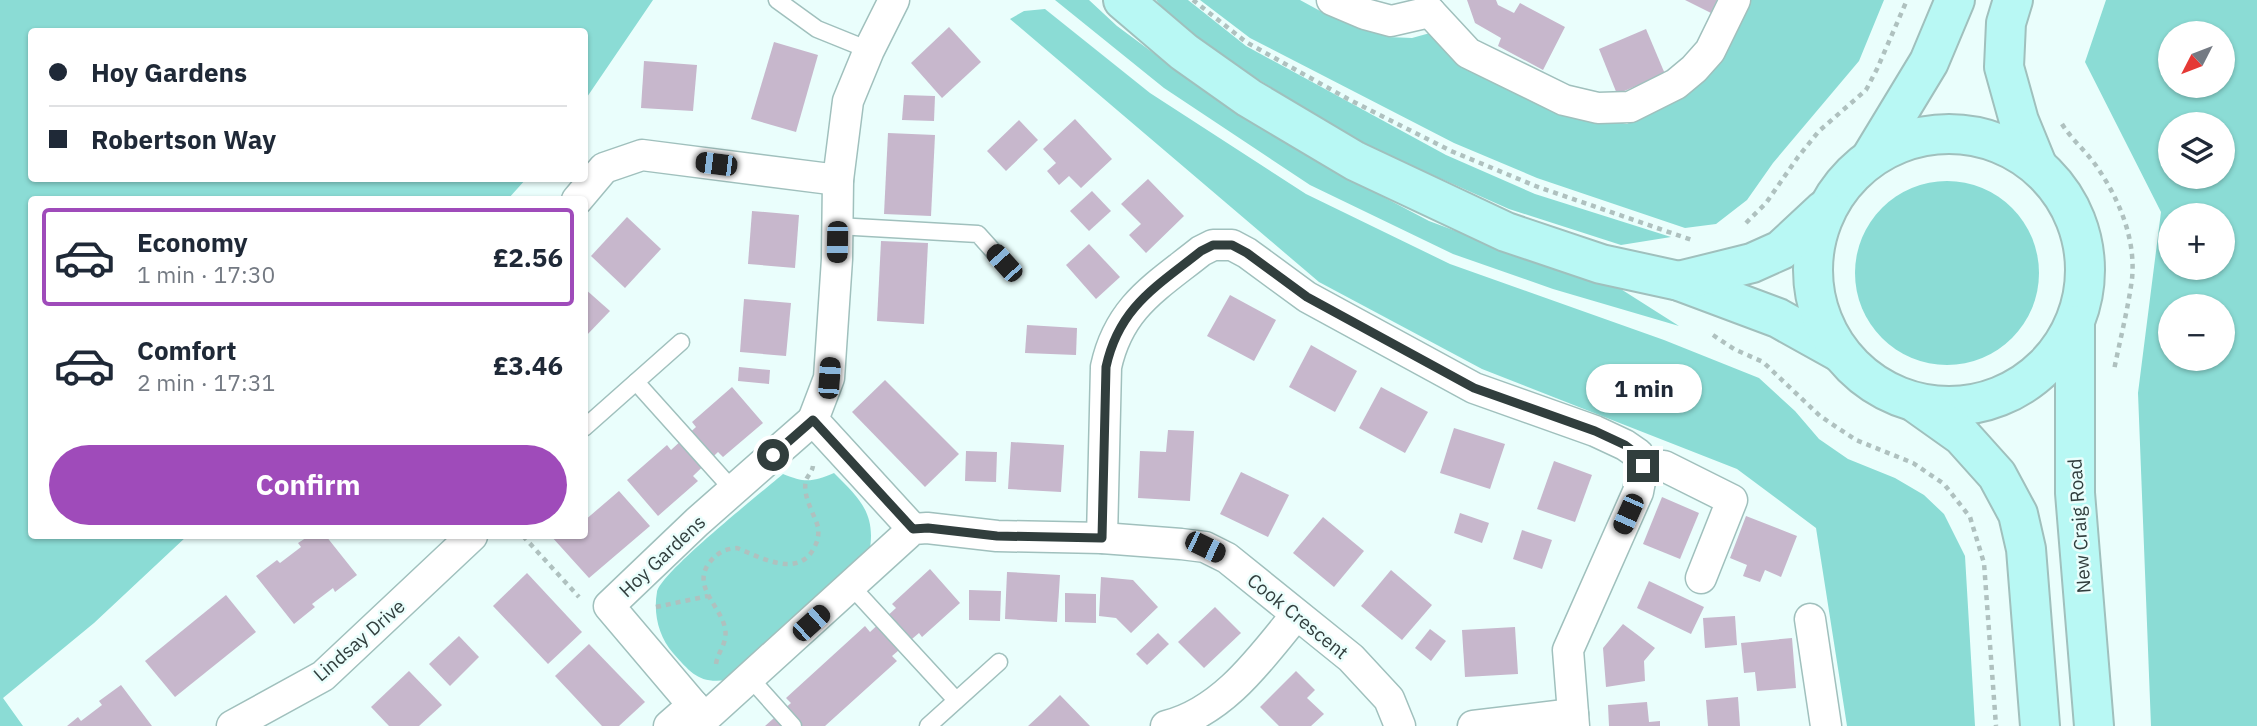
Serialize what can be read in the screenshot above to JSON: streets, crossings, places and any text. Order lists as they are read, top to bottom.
{
  "streets": {
    "street": [
      "New Craig Road",
      "Hoy Gardens",
      "Cook Crescent",
      "Lindsay Drive"
    ]
  },
  "north": "bottom left",
  "page": {
    "map_buttons": ["+", "−"],
    "banner": ["Hoy Gardens", "Robertson Way"],
    "list": [
      {
        "name": "Economy",
        "note": "1 min · 17:30",
        "value": "£2.56"
      },
      {
        "name": "Comfort",
        "note": "2 min · 17:31",
        "value": "£3.46"
      }
    ],
    "bubble": "1 min",
    "buttons": "Confirm"
  }
}
